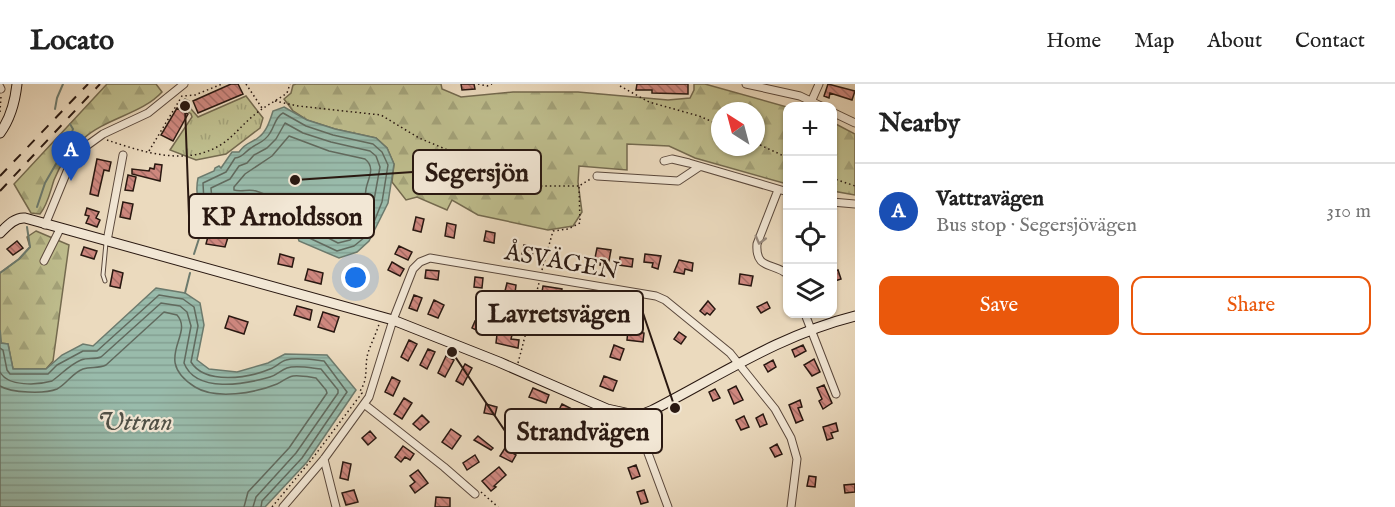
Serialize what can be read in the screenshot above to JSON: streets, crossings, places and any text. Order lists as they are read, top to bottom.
{
  "streets": {
    "street": ["ÅSVÄGEN"]
  },
  "water": ["Uttran"],
  "places": [
    "KP Arnoldsson",
    "Segersjön",
    "Strandvägen",
    "Lavretsvägen"
  ],
  "north": "top left",
  "page": {
    "header": "Locato",
    "nav": [
      "Home",
      "Map",
      "About",
      "Contact"
    ],
    "heading": "Nearby",
    "map_buttons": ["+", "−"],
    "pins": "A",
    "list": [
      {
        "mark": "A",
        "name": "Vattravägen",
        "note": "Bus stop · Segersjövägen",
        "value": "310 m"
      }
    ],
    "buttons": ["Save", "Share"]
  }
}
